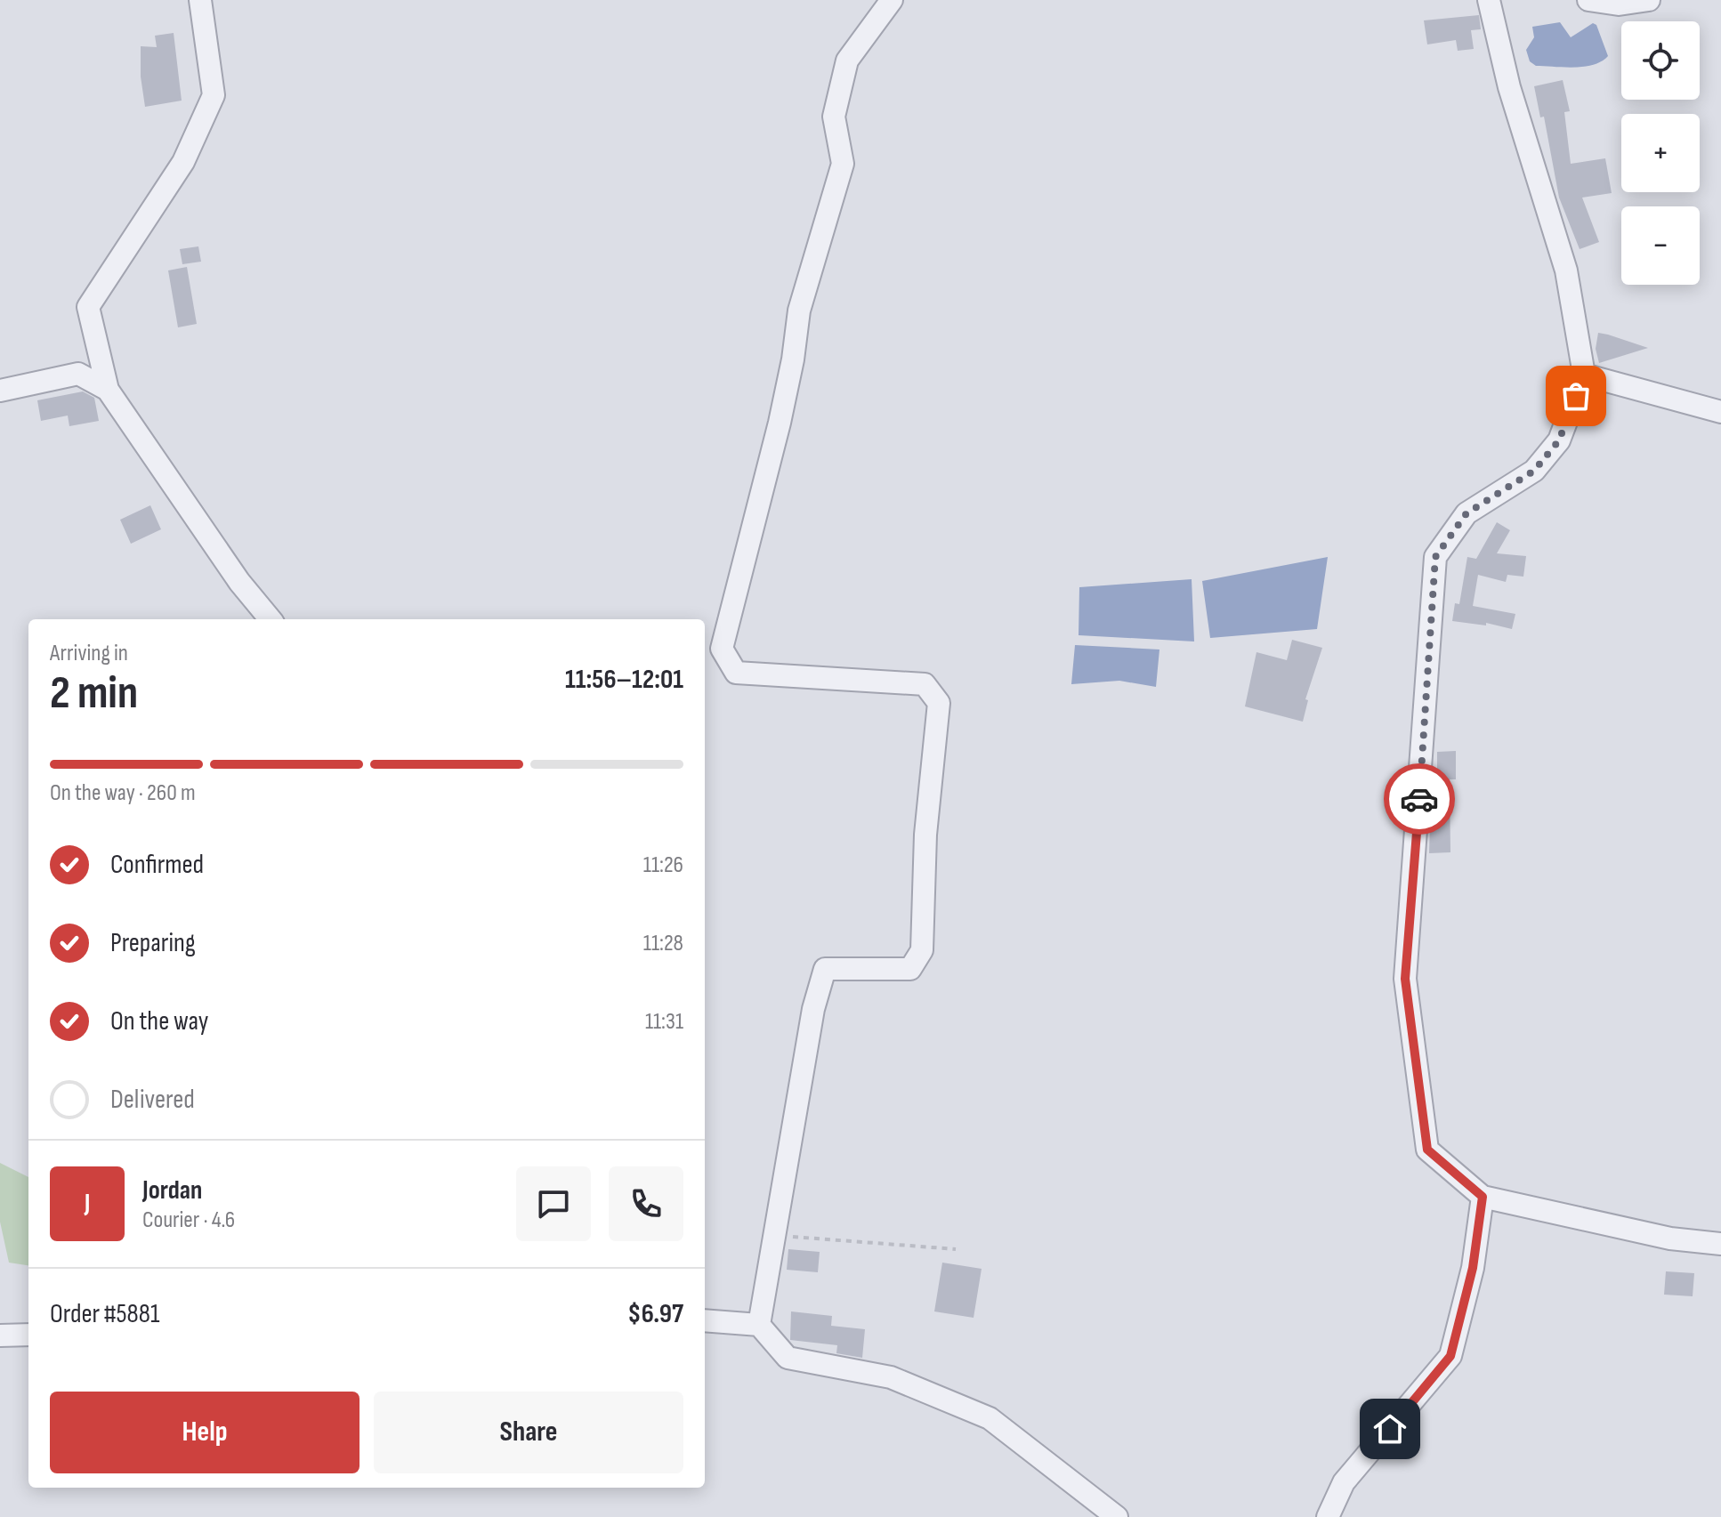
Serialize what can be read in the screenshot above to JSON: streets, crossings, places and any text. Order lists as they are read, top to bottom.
{
  "page": {
    "map_buttons": ["+", "−"],
    "heading": ["2 min", "Arriving in", "11:56–12:01"],
    "panel": [
      "Jordan",
      "Courier · 4.6",
      "Order #5881",
      "$6.97"
    ],
    "bar": "On the way · 260 m",
    "list": [
      ["Confirmed", "11:26"],
      ["Preparing", "11:28"],
      ["On the way", "11:31"],
      "Delivered"
    ],
    "round": "J",
    "buttons": ["Help", "Share"]
  }
}
